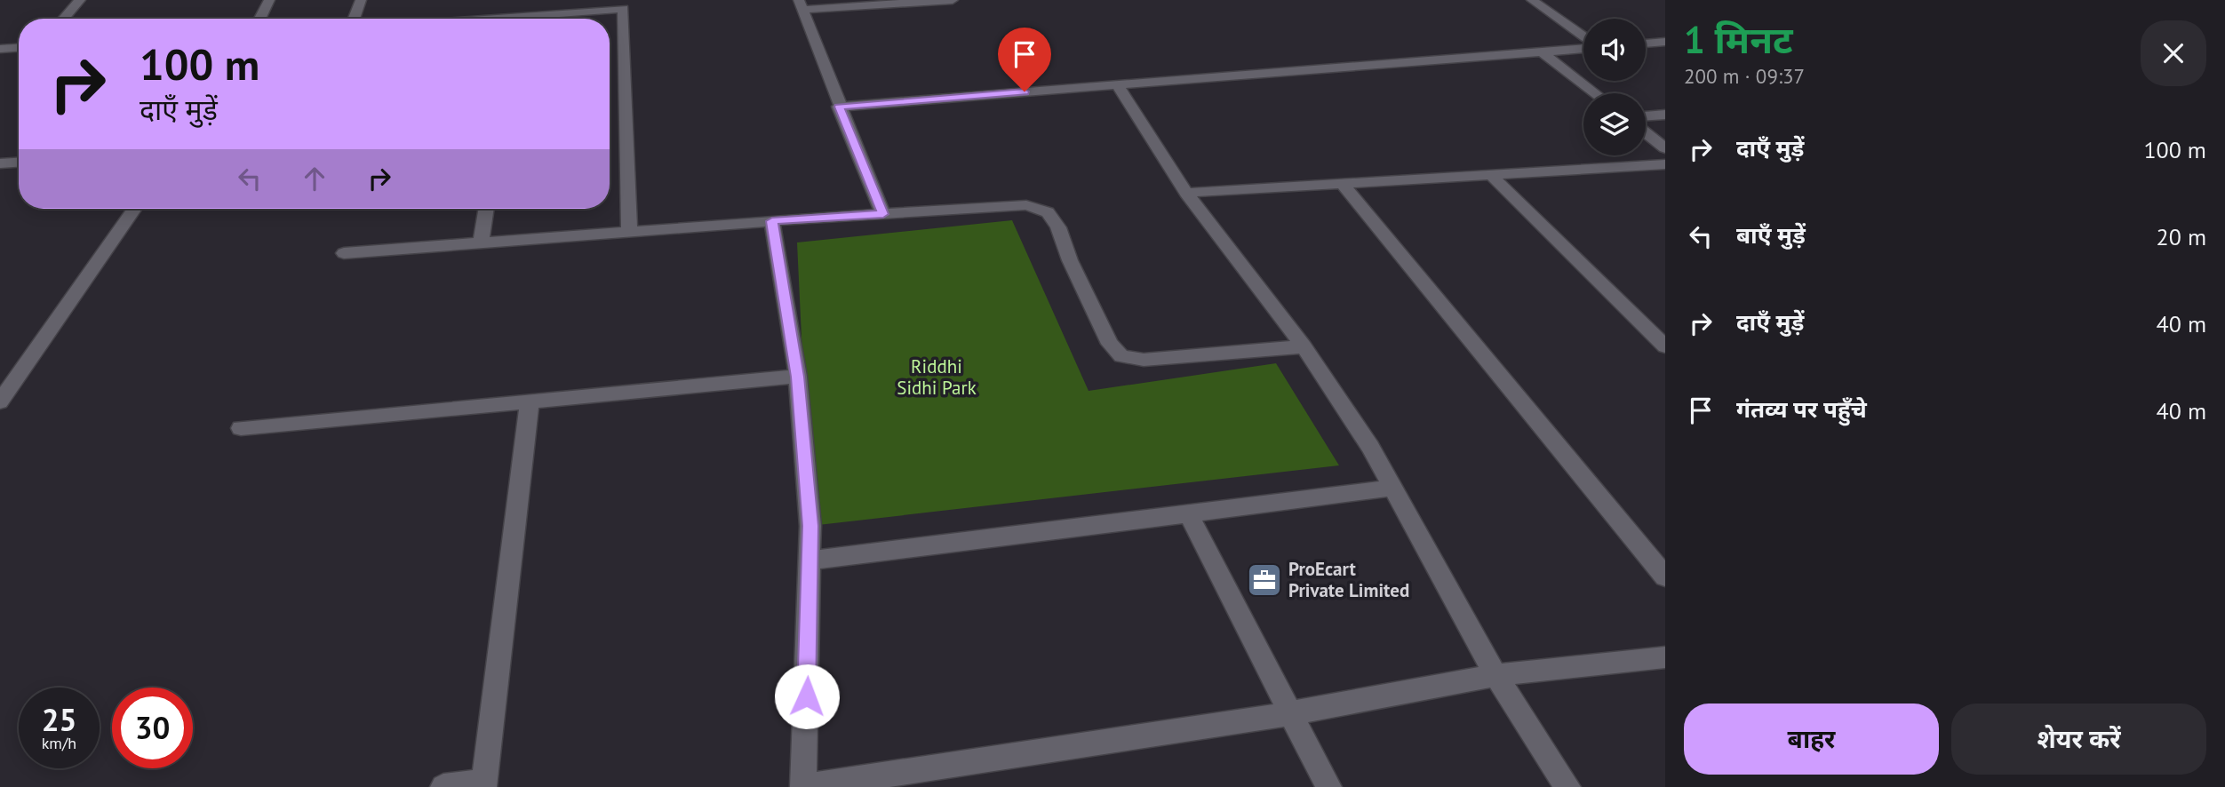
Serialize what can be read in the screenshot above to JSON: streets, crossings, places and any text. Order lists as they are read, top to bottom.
{
  "parks": ["Riddhi Sidhi Park"],
  "places": {
    "office": ["ProEcart Private Limited"]
  },
  "page": {
    "heading": ["1 मिनट", "200 m · 09:37"],
    "turn": ["100 m", "दाएँ मुड़ें"],
    "list": [
      {
        "name": "दाएँ मुड़ें",
        "value": "100 m"
      },
      {
        "name": "बाएँ मुड़ें",
        "value": "20 m"
      },
      {
        "name": "दाएँ मुड़ें",
        "value": "40 m"
      },
      {
        "name": "गंतव्य पर पहुँचे",
        "value": "40 m"
      }
    ],
    "speed": "25 km/h",
    "limit": "30",
    "buttons": ["बाहर", "शेयर करें"]
  }
}
